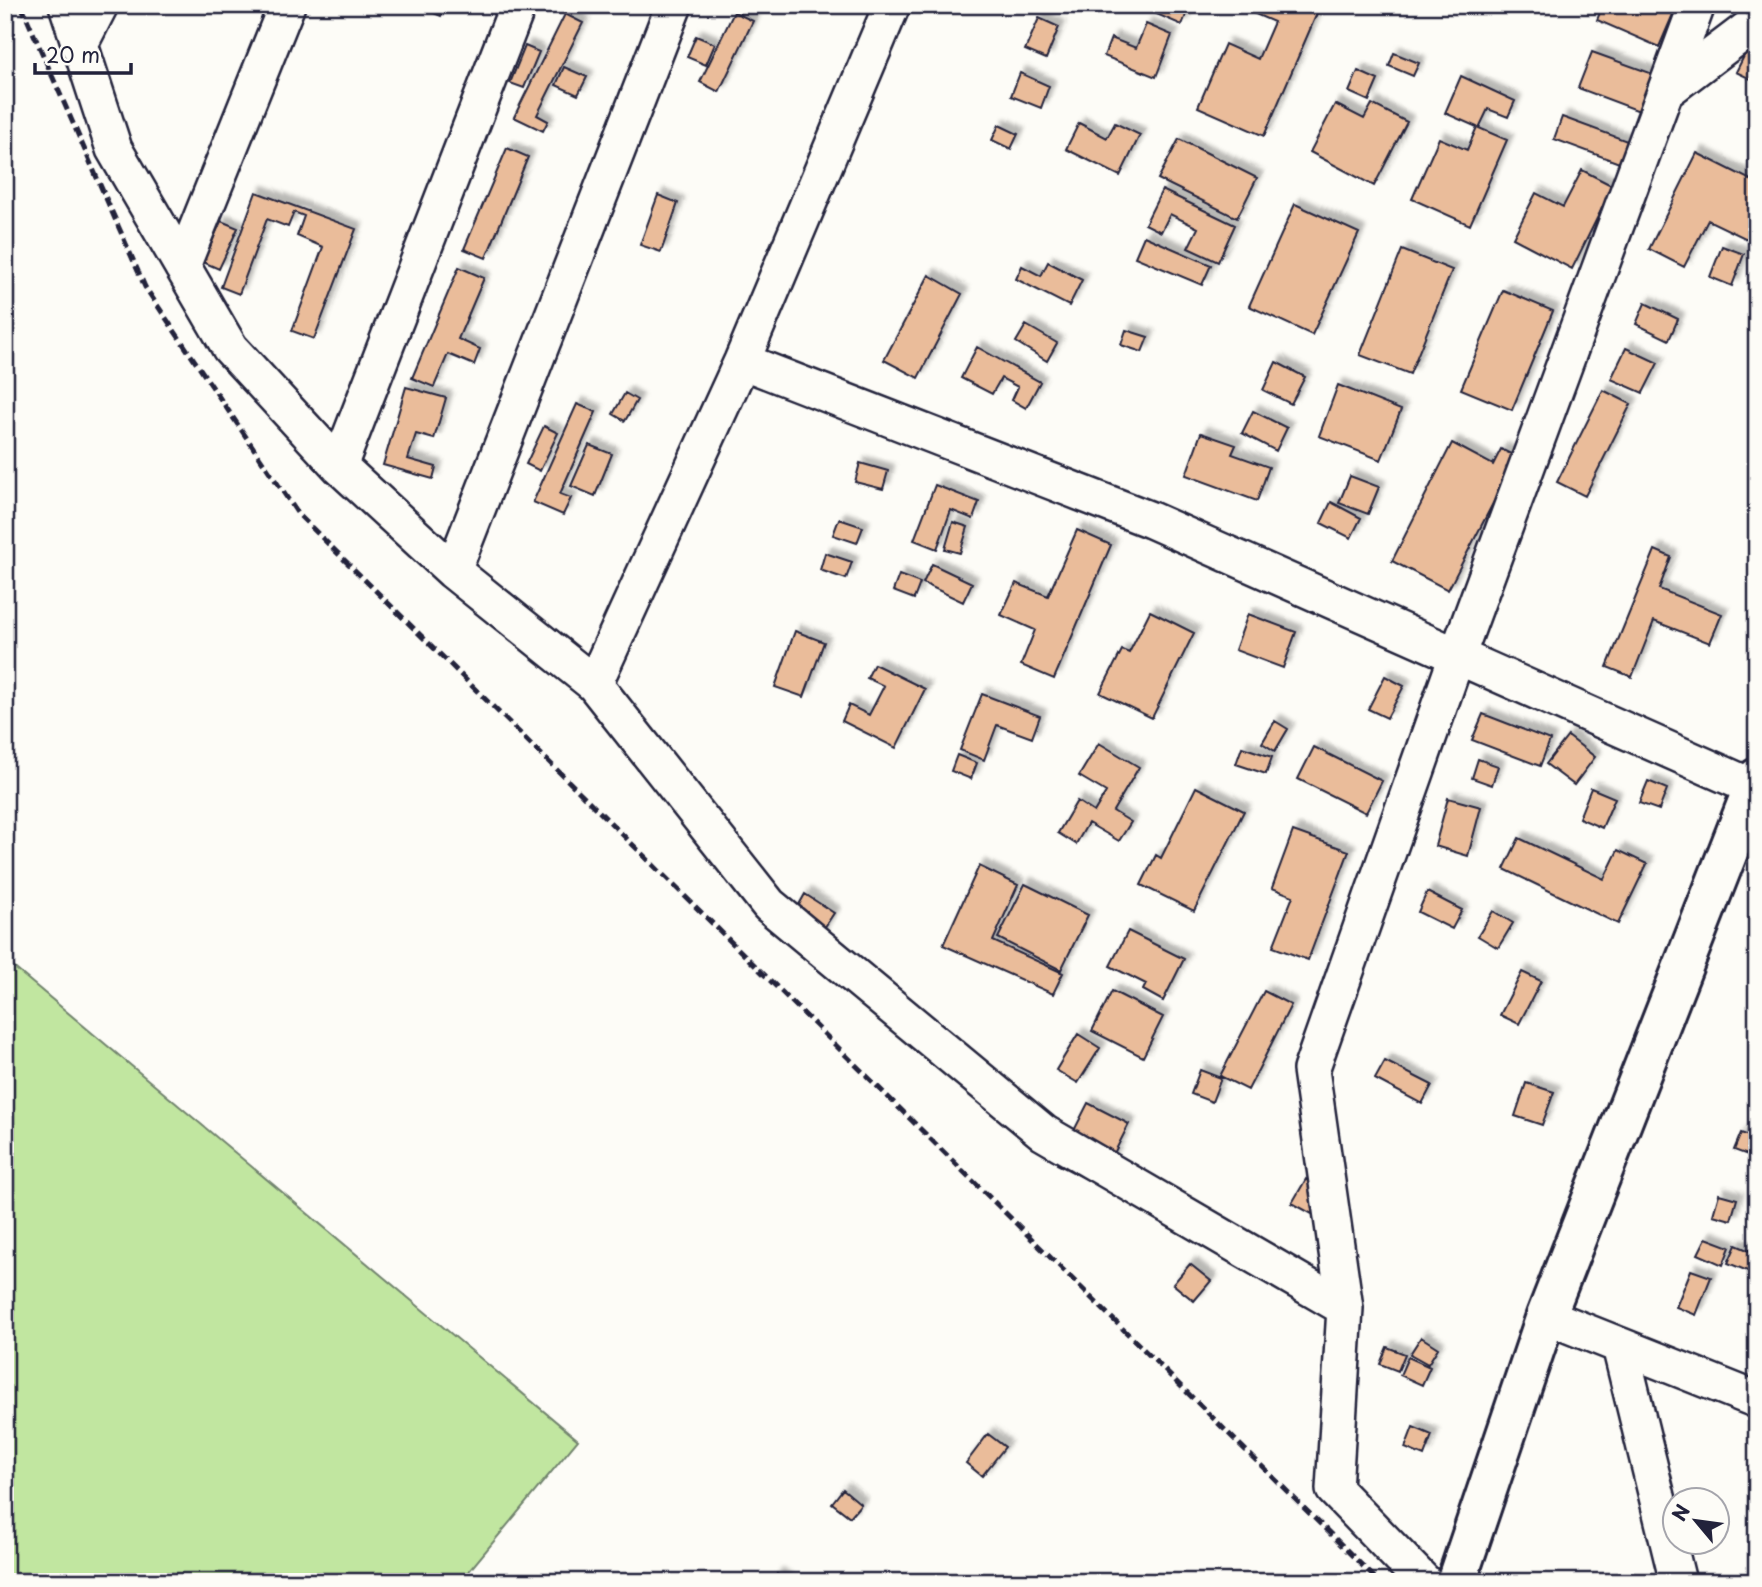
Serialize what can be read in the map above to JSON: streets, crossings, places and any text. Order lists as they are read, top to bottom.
{
  "scale_bar": "20 m",
  "north": "top left"
}
